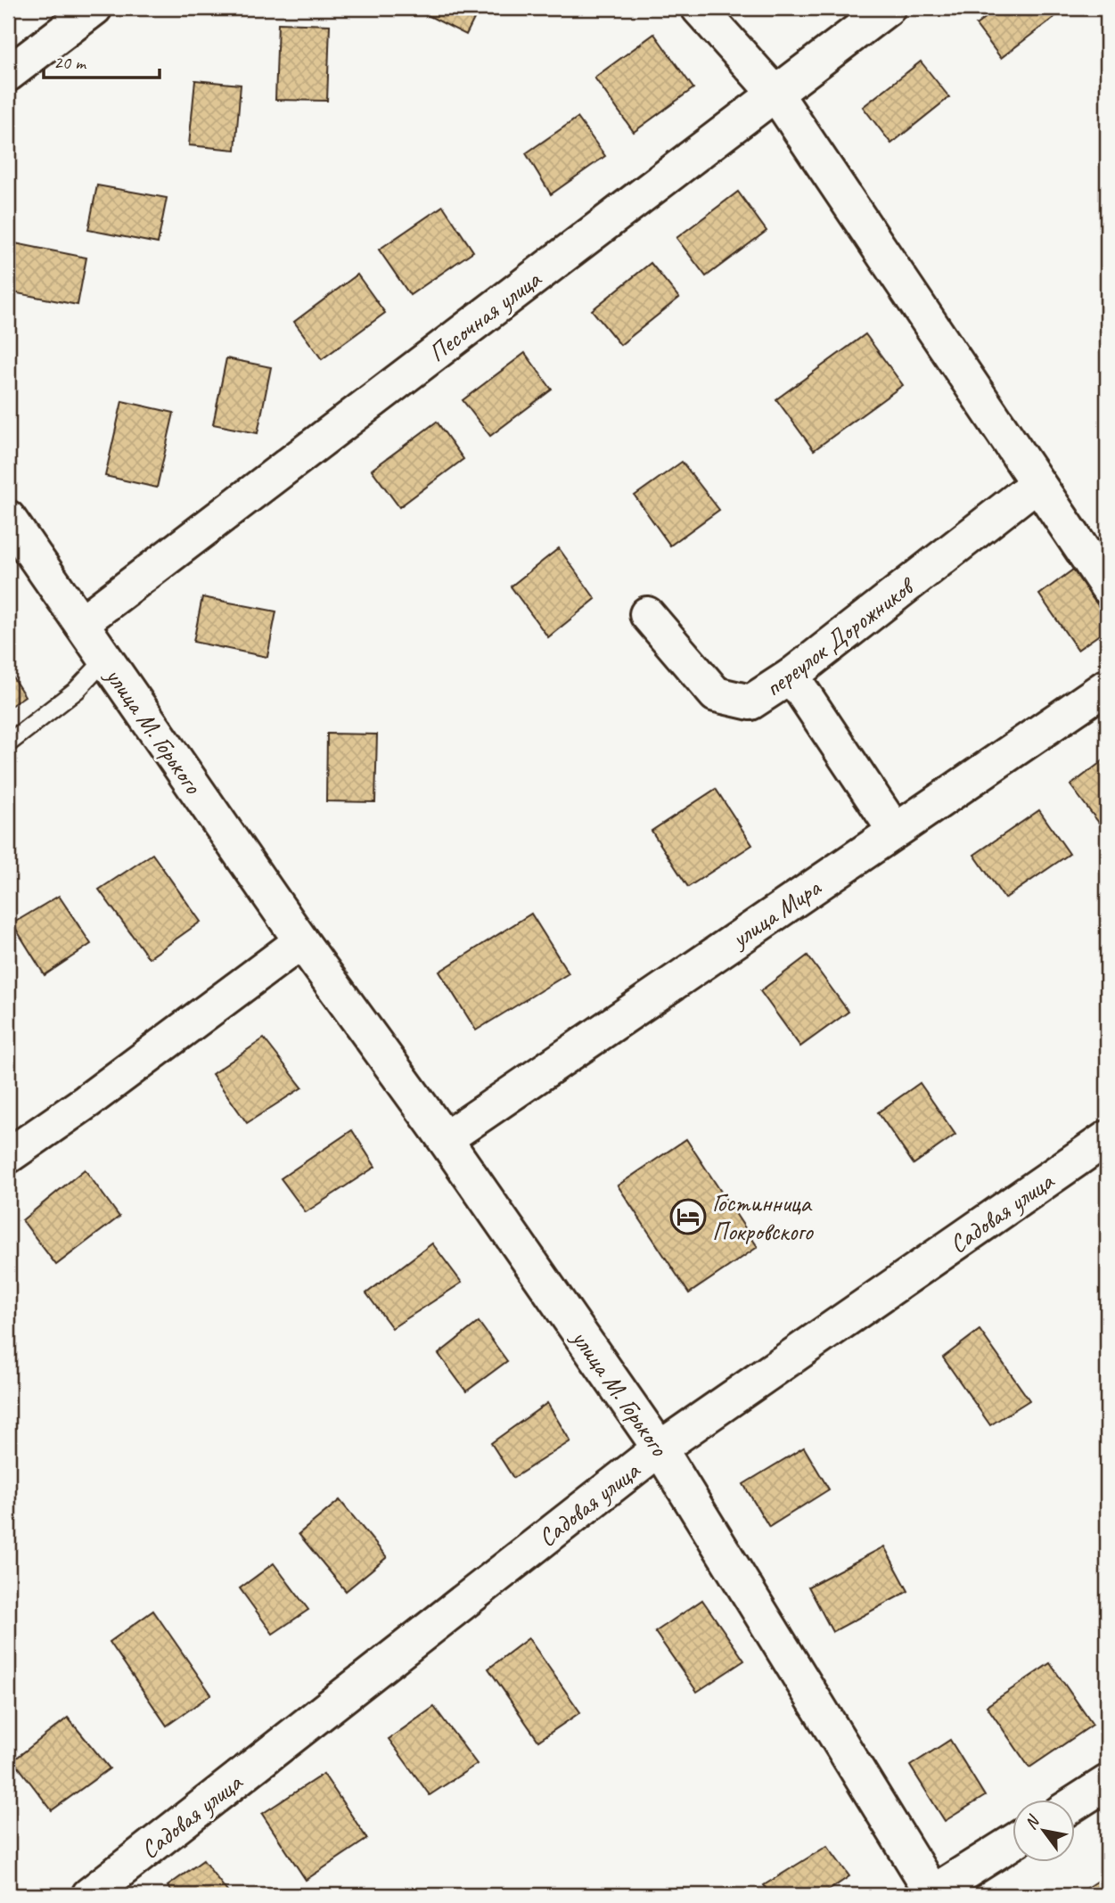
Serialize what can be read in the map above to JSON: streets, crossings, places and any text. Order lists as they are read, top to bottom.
{
  "streets": {
    "street": [
      "Песочная улица",
      "переулок Дорожников",
      "улица М. Горького",
      "улица Мира",
      "Садовая улица"
    ]
  },
  "crossings": [
    ["Песочная улица", "улица М. Горького"],
    ["улица М. Горького", "улица Мира"],
    ["улица М. Горького", "Садовая улица"]
  ],
  "places": {
    "hotel": ["Гостинница Покровского"]
  },
  "scale_bar": "20 m",
  "north": "top left"
}
